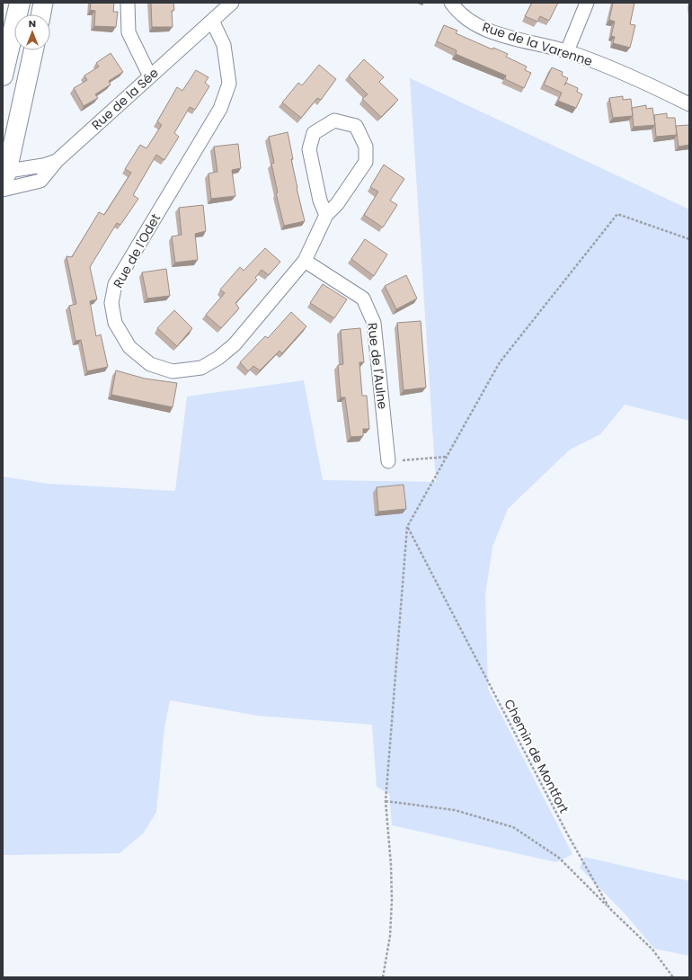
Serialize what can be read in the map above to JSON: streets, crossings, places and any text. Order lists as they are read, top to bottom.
{
  "streets": {
    "street": [
      "Rue de la Varenne",
      "Rue de la Sée",
      "Rue de l'Odet",
      "Rue de l'Aulne"
    ],
    "path": ["Chemin de Montfort"]
  },
  "crossings": [
    ["Rue de la Sée", "Rue de l'Odet"],
    ["Rue de l'Odet", "Rue de l'Aulne"]
  ],
  "north": "top"
}
